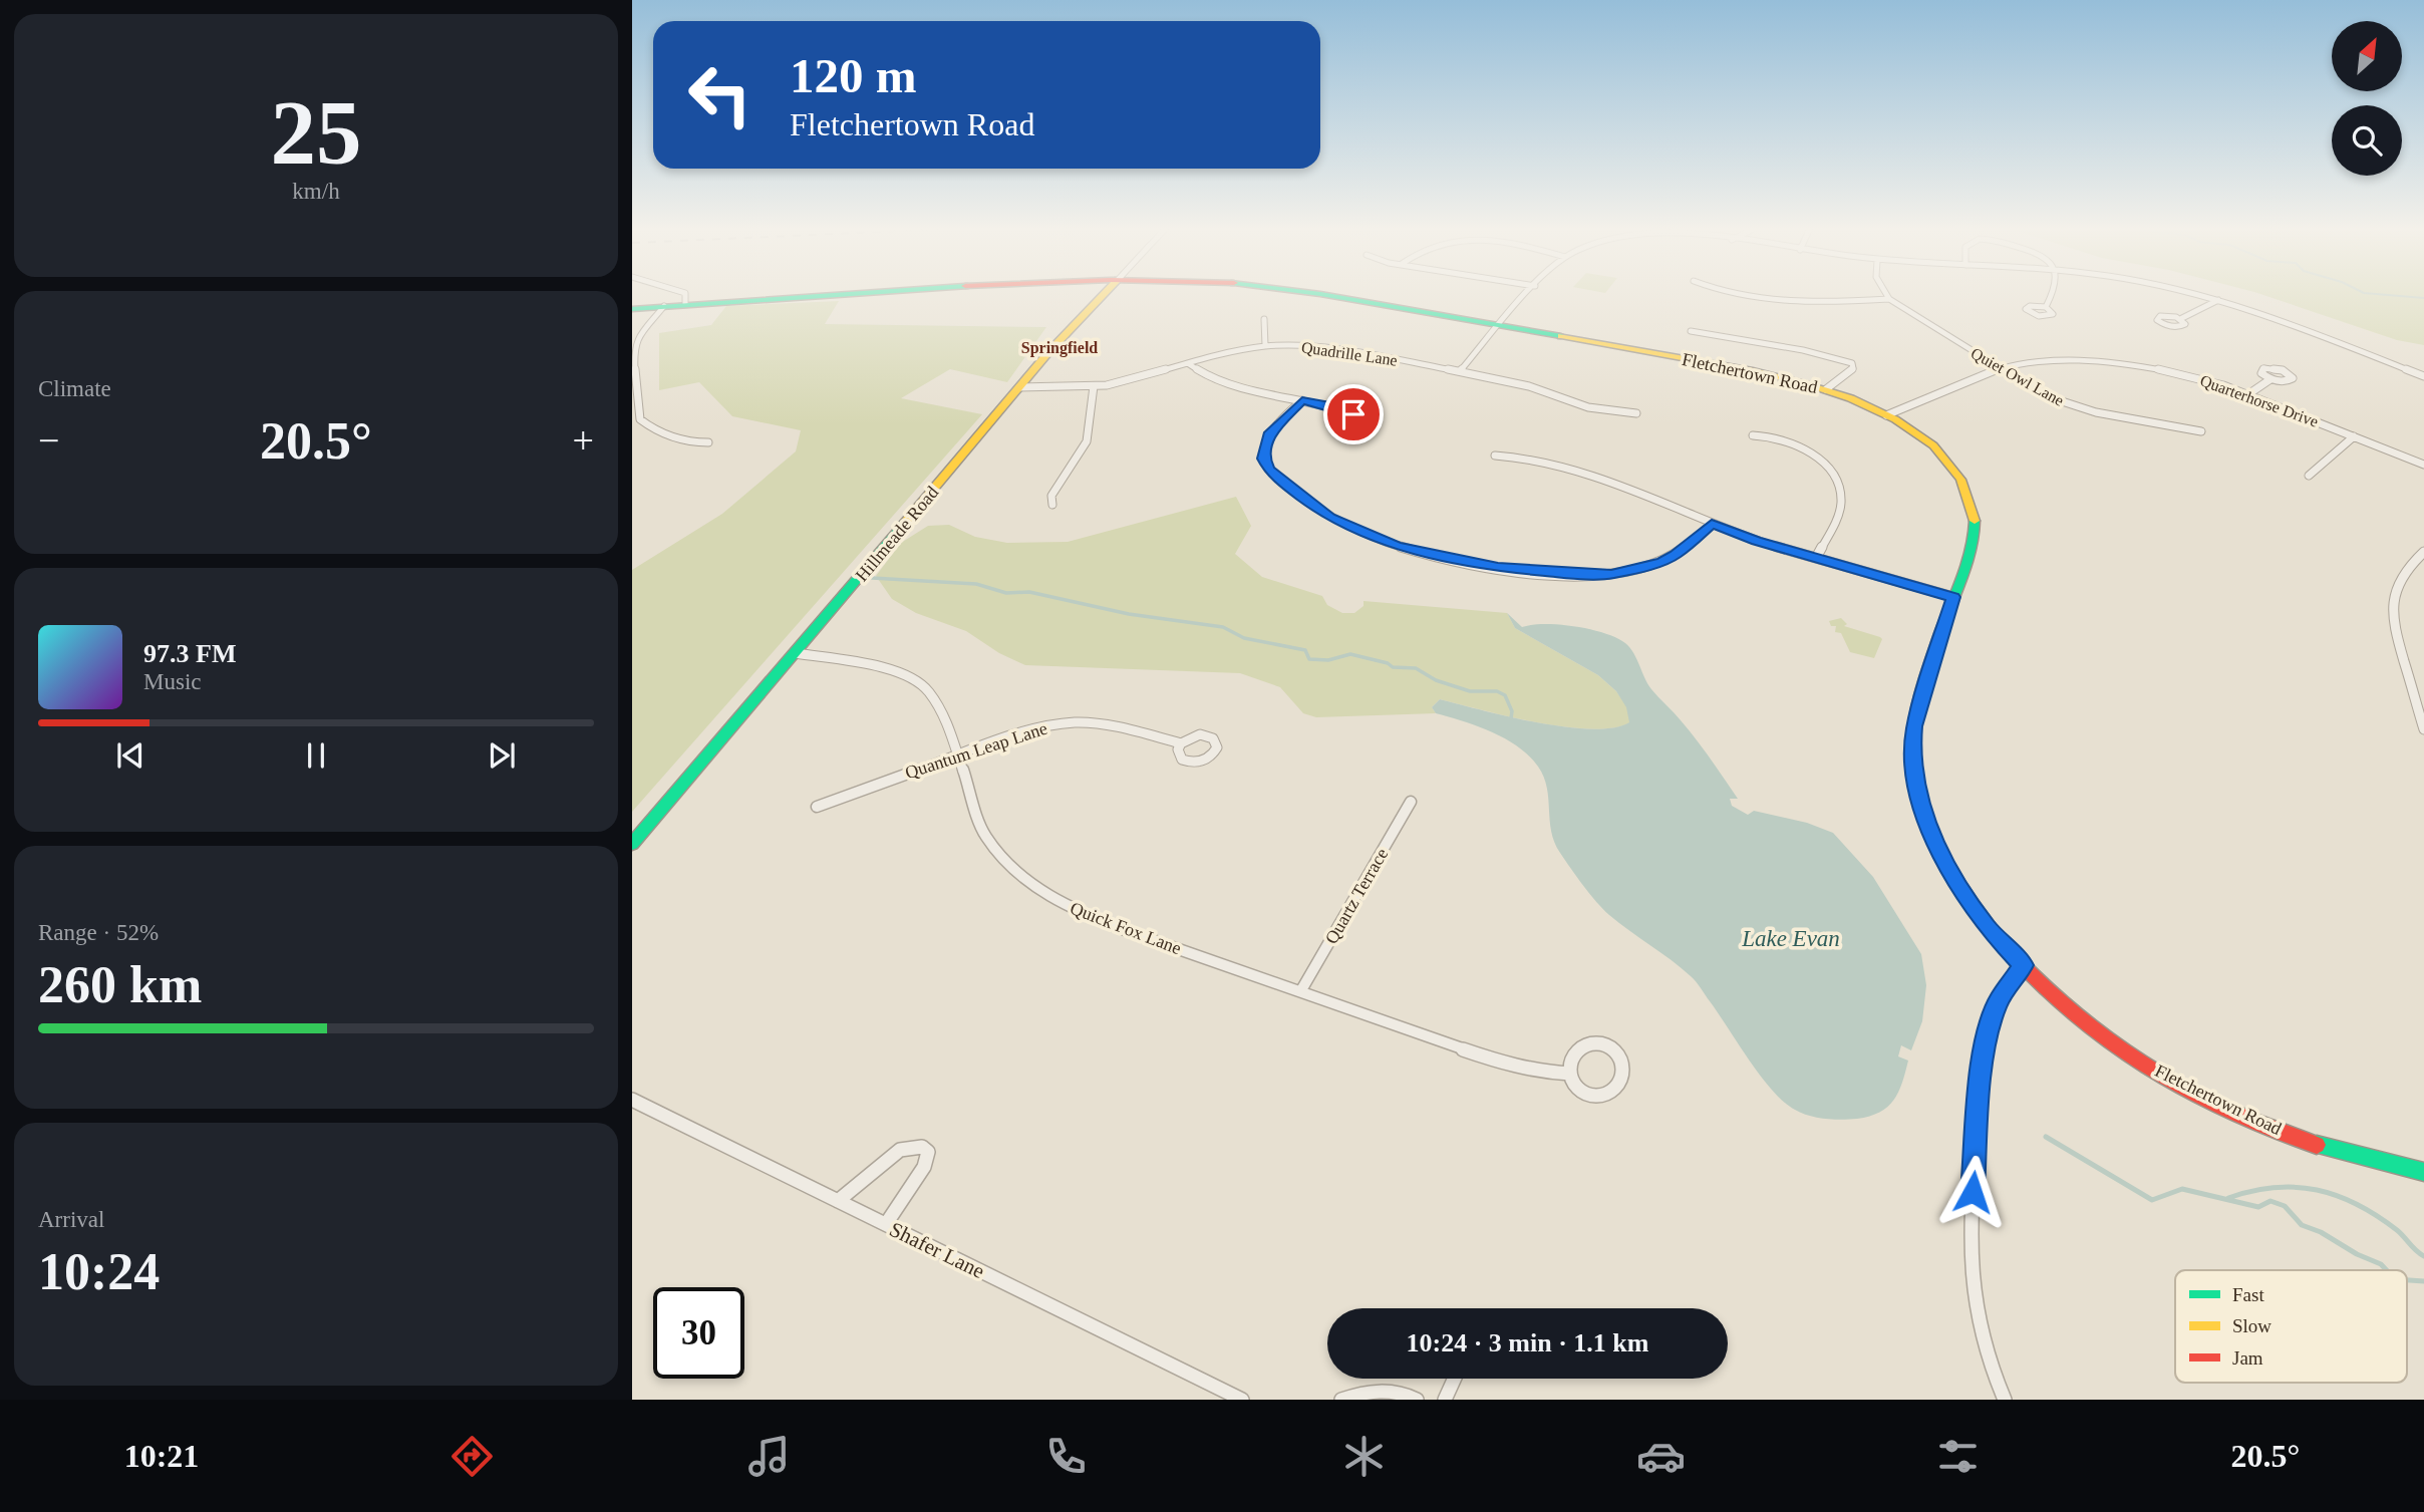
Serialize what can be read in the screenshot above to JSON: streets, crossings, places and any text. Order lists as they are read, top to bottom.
{
  "streets": {
    "street": [
      "Quadrille Lane",
      "Fletchertown Road",
      "Quiet Owl Lane",
      "Quarterhorse Drive",
      "Hillmeade Road",
      "Quantum Leap Lane",
      "Quartz Terrace",
      "Quick Fox Lane",
      "Shafer Lane"
    ]
  },
  "crossings": [
    ["Quadrille Lane", "Hillmeade Road"],
    ["Fletchertown Road", "Quarterhorse Drive"],
    ["Quiet Owl Lane", "Quarterhorse Drive"],
    ["Hillmeade Road", "Quick Fox Lane"],
    ["Quantum Leap Lane", "Quick Fox Lane"],
    ["Quartz Terrace", "Quick Fox Lane"]
  ],
  "districts": ["Springfield"],
  "water": ["Lake Evan"],
  "legend": ["Fast", "Slow", "Jam"],
  "north": "top right",
  "page": {
    "tile": [
      ["25", "km/h"],
      "Climate",
      ["Range · 52%", "260 km"],
      ["Arrival", "10:24"]
    ],
    "turn": ["120 m", "Fletchertown Road"],
    "heat": ["−", "20.5°", "+"],
    "song": ["97.3 FM", "Music"],
    "limit": "30",
    "trip": "10:24 · 3 min · 1.1 km",
    "tabs": ["10:21", "20.5°"]
  }
}
